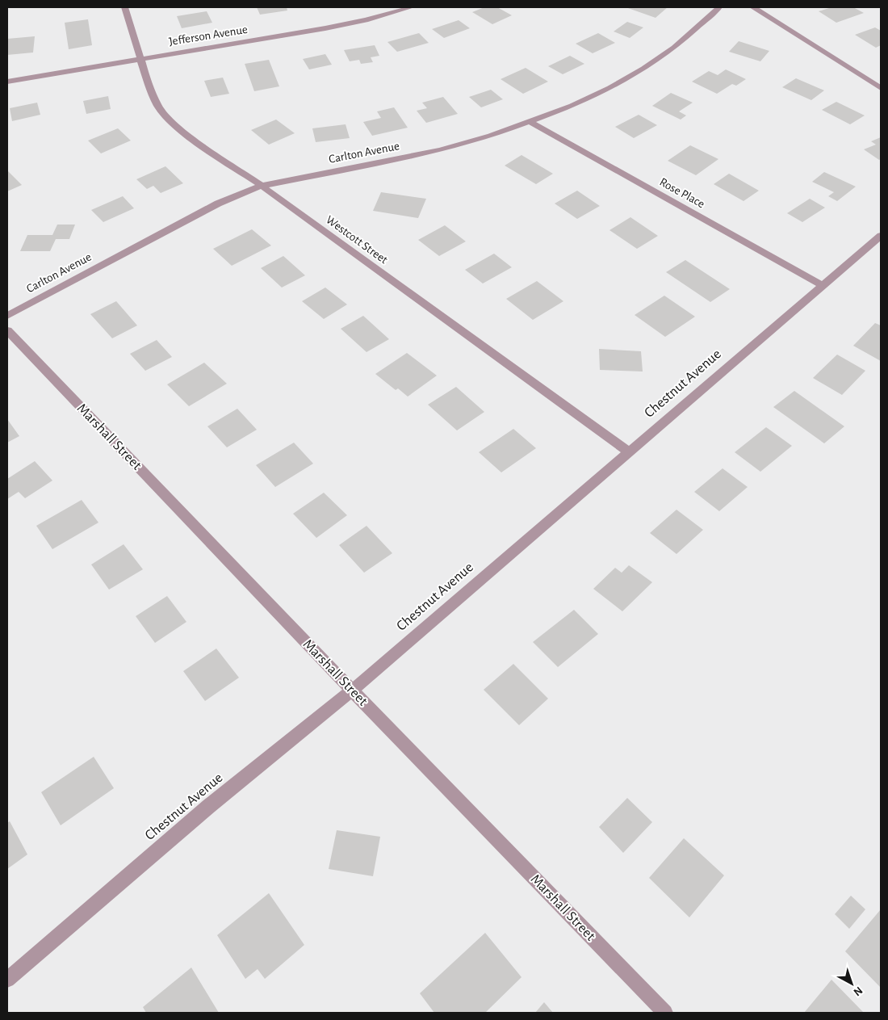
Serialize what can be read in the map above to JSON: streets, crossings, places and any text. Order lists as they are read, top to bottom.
{
  "streets": {
    "street": [
      "Jefferson Avenue",
      "Carlton Avenue",
      "Rose Place",
      "Westcott Street",
      "Chestnut Avenue",
      "Marshall Street"
    ]
  },
  "crossings": [
    ["Jefferson Avenue", "Westcott Street"],
    ["Carlton Avenue", "Rose Place"],
    ["Carlton Avenue", "Westcott Street"],
    ["Rose Place", "Chestnut Avenue"],
    ["Westcott Street", "Chestnut Avenue"],
    ["Chestnut Avenue", "Marshall Street"]
  ],
  "north": "bottom right"
}
